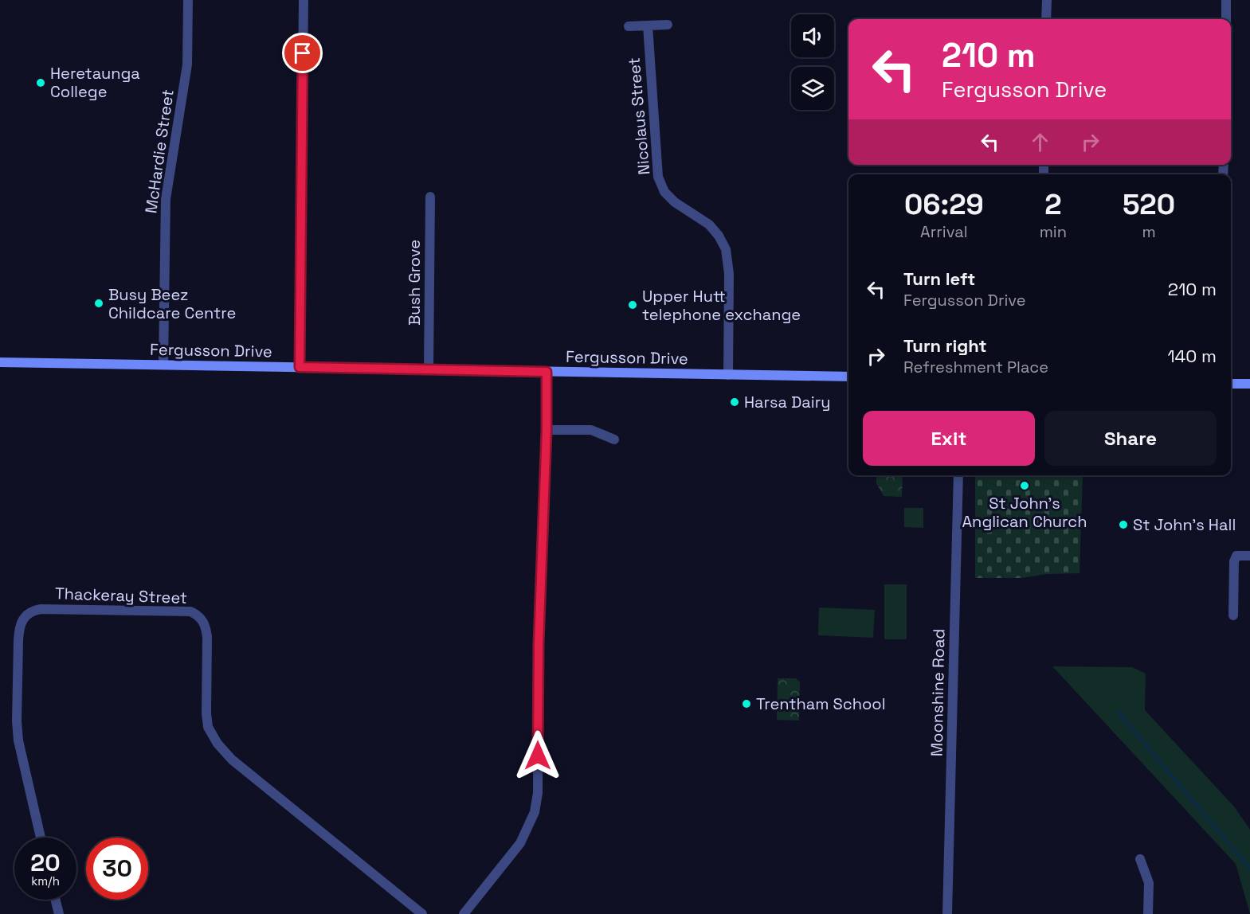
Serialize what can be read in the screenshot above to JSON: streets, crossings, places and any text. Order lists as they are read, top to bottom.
{
  "streets": {
    "main road": ["Fergusson Drive"],
    "street": [
      "Nicolaus Street",
      "McHardie Street",
      "Bush Grove",
      "Thackeray Street",
      "Moonshine Road"
    ]
  },
  "crossings": [
    ["Nicolaus Street", "Fergusson Drive"],
    ["McHardie Street", "Fergusson Drive"],
    ["Bush Grove", "Fergusson Drive"]
  ],
  "places": [
    "Heretaunga College",
    "Busy Beez Childcare Centre",
    "Upper Hutt telephone exchange",
    "Harsa Dairy",
    "St John's Anglican Church",
    "St John's Hall",
    "Trentham School"
  ],
  "page": {
    "turn": ["210 m", "Fergusson Drive"],
    "eta": [
      "06:29",
      "Arrival",
      "2",
      "min",
      "520",
      "m"
    ],
    "list": [
      {
        "name": "Turn left",
        "note": "Fergusson Drive",
        "value": "210 m"
      },
      {
        "name": "Turn right",
        "note": "Refreshment Place",
        "value": "140 m"
      }
    ],
    "buttons": ["Exit", "Share"],
    "speed": "20 km/h",
    "limit": "30"
  }
}
